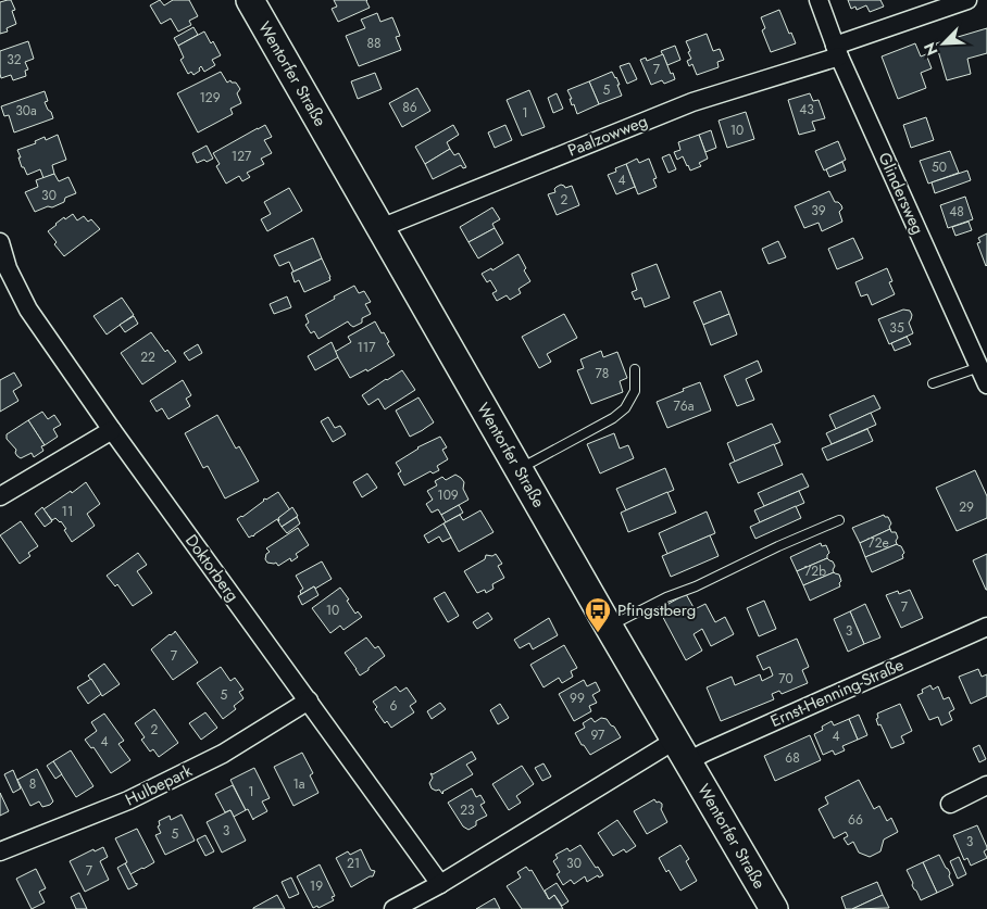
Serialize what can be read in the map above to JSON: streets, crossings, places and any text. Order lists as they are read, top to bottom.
{
  "streets": {
    "main road": ["Wentorfer Straße"],
    "street": [
      "Paalzowweg",
      "Glindersweg",
      "Doktorberg",
      "Ernst-Henning-Straße",
      "Hulbepark"
    ]
  },
  "crossings": [
    ["Wentorfer Straße", "Paalzowweg"],
    ["Wentorfer Straße", "Ernst-Henning-Straße"],
    ["Paalzowweg", "Glindersweg"],
    ["Doktorberg", "Hulbepark"]
  ],
  "places": {
    "bus stop": ["Pfingstberg"]
  },
  "house_numbers": [
    "88",
    "32",
    "7",
    "5",
    "129",
    "86",
    "43",
    "30a",
    "1",
    "10",
    "127",
    "50",
    "4",
    "30",
    "2",
    "39",
    "48",
    "35",
    "117",
    "22",
    "78",
    "76a",
    "109",
    "29",
    "11",
    "72e",
    "72b",
    "7",
    "10",
    "3",
    "7",
    "70",
    "5",
    "99",
    "6",
    "2",
    "97",
    "4",
    "4",
    "68",
    "8",
    "1a",
    "1",
    "23",
    "66",
    "3",
    "5",
    "3",
    "21",
    "30",
    "7",
    "19"
  ],
  "north": "bottom left"
}
